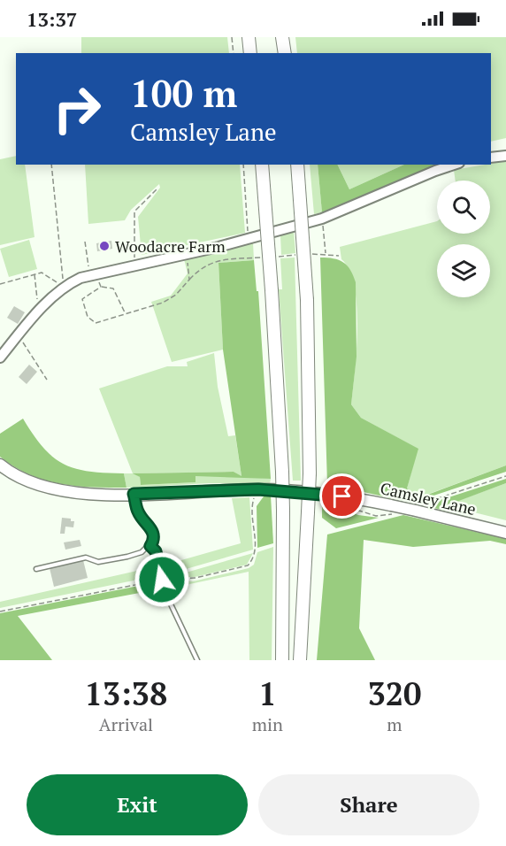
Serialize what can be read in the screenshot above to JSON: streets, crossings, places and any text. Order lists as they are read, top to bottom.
{
  "streets": {
    "main road": ["Camsley Lane"]
  },
  "places": ["Woodacre Farm"],
  "page": {
    "status": "13:37",
    "turn": ["100 m", "Camsley Lane"],
    "eta": [
      "13:38",
      "Arrival",
      "1",
      "min",
      "320",
      "m"
    ],
    "buttons": ["Exit", "Share"]
  }
}
